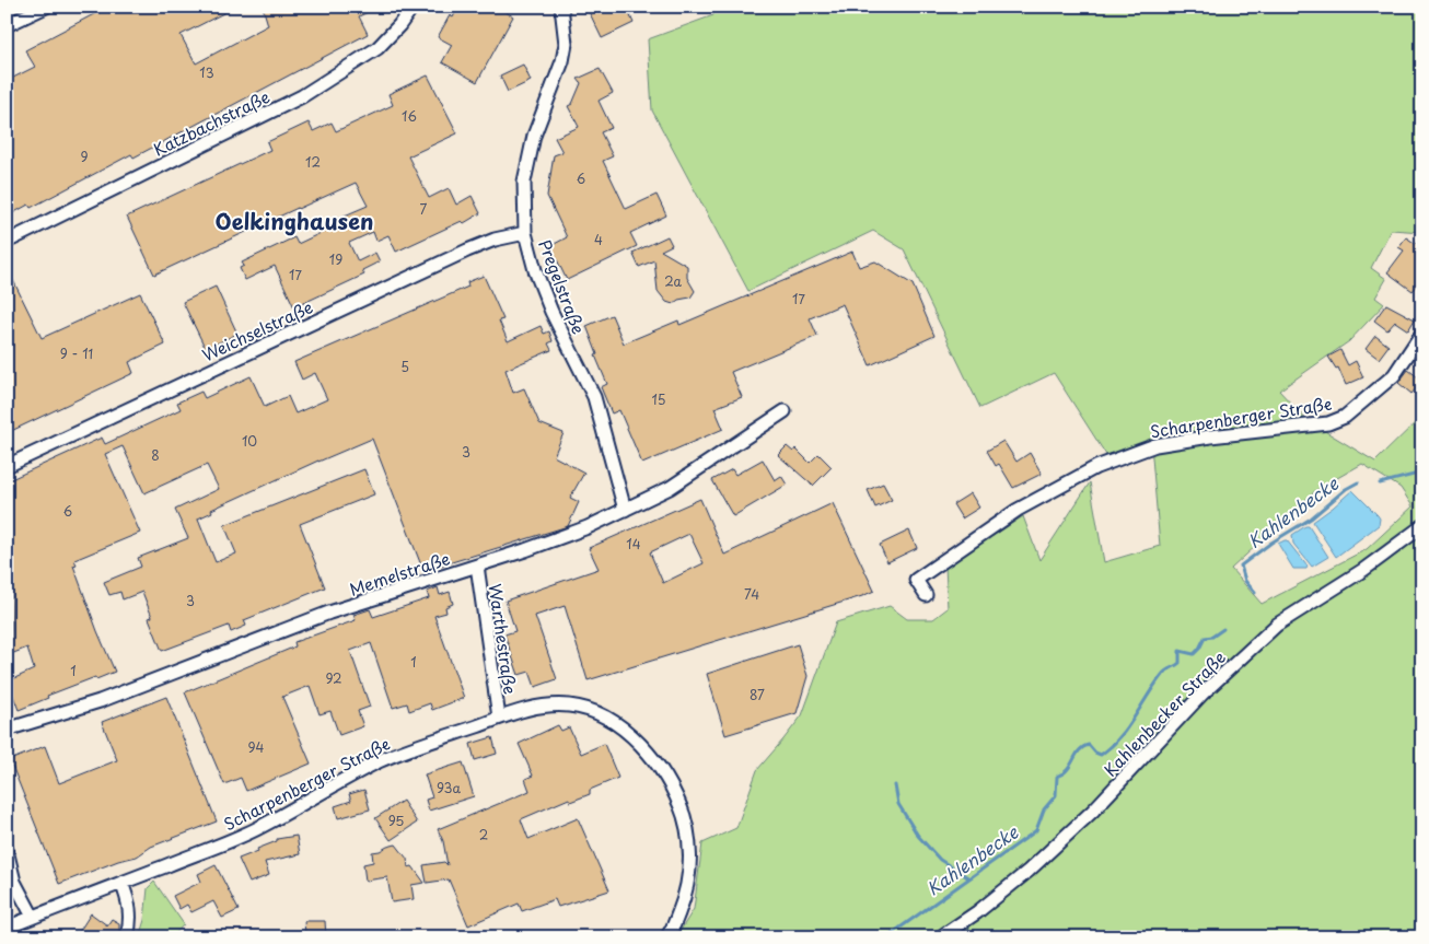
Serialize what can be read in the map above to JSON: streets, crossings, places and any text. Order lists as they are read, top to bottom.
{
  "streets": {
    "street": [
      "Katzbachstraße",
      "Pregelstraße",
      "Weichselstraße",
      "Scharpenberger Straße",
      "Memelstraße",
      "Warthestraße",
      "Kahlenbecker Straße"
    ]
  },
  "crossings": [
    ["Pregelstraße", "Weichselstraße"],
    ["Pregelstraße", "Memelstraße"],
    ["Scharpenberger Straße", "Warthestraße"],
    ["Memelstraße", "Warthestraße"]
  ],
  "districts": ["Oelkinghausen"],
  "water": ["Kahlenbecke"],
  "house_numbers": [
    "13",
    "16",
    "9",
    "12",
    "6",
    "7",
    "4",
    "19",
    "17",
    "2a",
    "17",
    "9 - 11",
    "5",
    "15",
    "10",
    "3",
    "8",
    "6",
    "14",
    "74",
    "3",
    "1",
    "1",
    "92",
    "87",
    "94",
    "93a",
    "95",
    "2"
  ]
}
